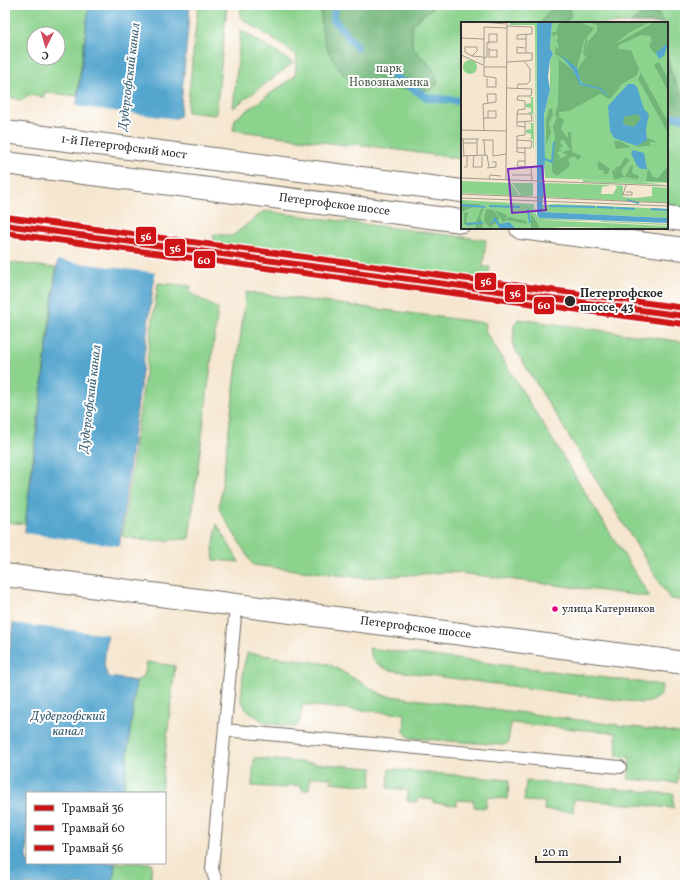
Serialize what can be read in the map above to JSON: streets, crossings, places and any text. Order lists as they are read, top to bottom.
{
  "streets": {
    "main road": ["1-й Петергофский мост", "Петергофское шоссе"]
  },
  "water": ["Дудергофский канал"],
  "parks": ["парк Новознаменка"],
  "places": ["Петергофское шоссе, 43", "улица Катерников"],
  "lines": ["tram line 56", "tram line 36", "tram line 60"],
  "legend": ["Трамвай 36", "Трамвай 60", "Трамвай 56"],
  "scale_bar": "20 m",
  "north": "bottom"
}
